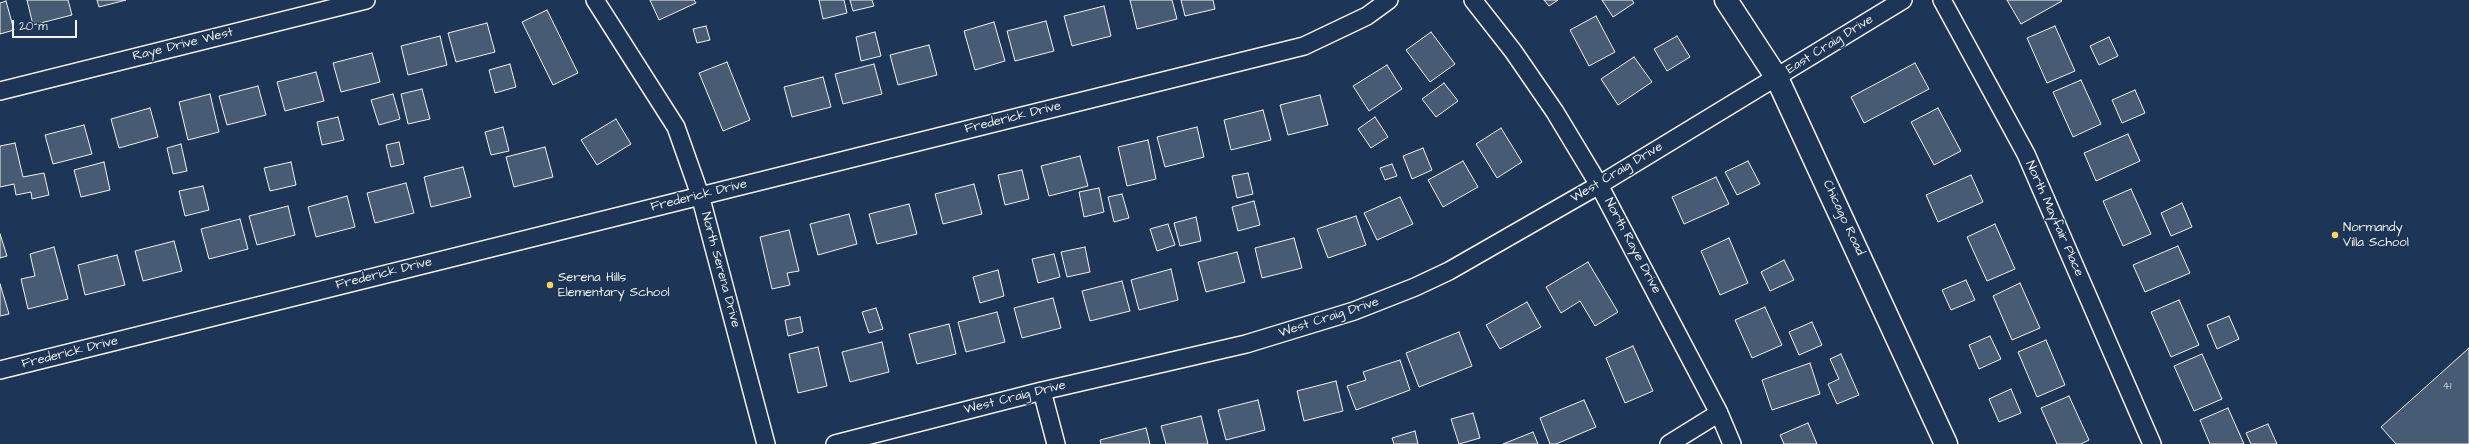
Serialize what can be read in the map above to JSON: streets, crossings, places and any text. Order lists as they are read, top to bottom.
{
  "streets": {
    "street": [
      "Raye Drive West",
      "East Craig Drive",
      "Frederick Drive",
      "West Craig Drive",
      "Chicago Road",
      "North Mayfair Place",
      "North Raye Drive",
      "North Serena Drive"
    ]
  },
  "crossings": [
    ["East Craig Drive", "West Craig Drive"],
    ["East Craig Drive", "Chicago Road"],
    ["Frederick Drive", "North Serena Drive"],
    ["West Craig Drive", "Chicago Road"],
    ["West Craig Drive", "North Raye Drive"]
  ],
  "places": ["Normandy Villa School", "Serena Hills Elementary School"],
  "house_numbers": ["41"],
  "scale_bar": "20 m"
}
